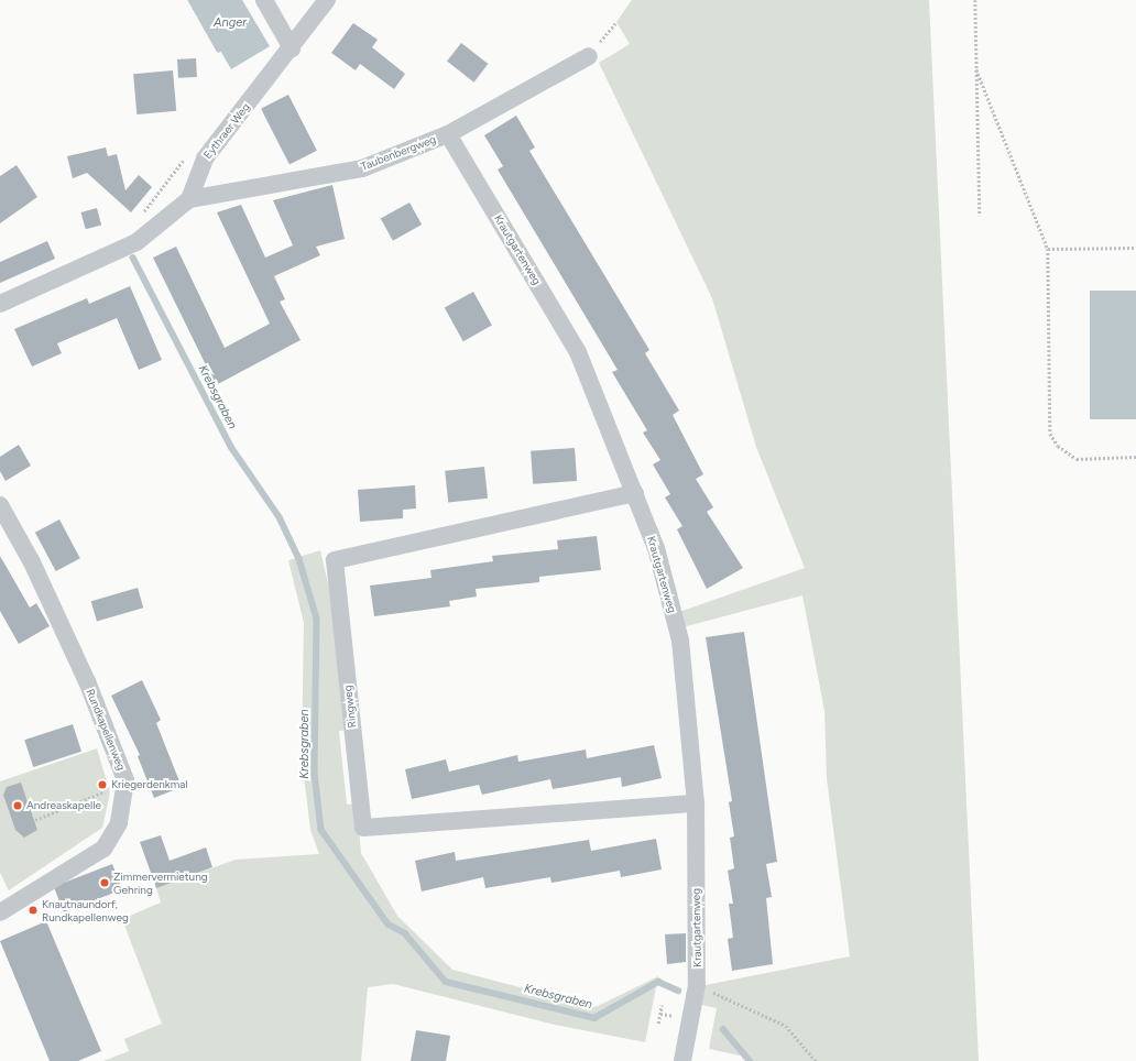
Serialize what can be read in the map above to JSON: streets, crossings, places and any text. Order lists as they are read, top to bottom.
{
  "streets": {
    "street": [
      "Eythraer Weg",
      "Taubenbergweg",
      "Krautgartenweg",
      "Ringweg",
      "Rundkapellenweg"
    ]
  },
  "crossings": [
    ["Eythraer Weg", "Taubenbergweg"],
    ["Taubenbergweg", "Krautgartenweg"],
    ["Krautgartenweg", "Ringweg"]
  ],
  "water": ["Anger", "Krebsgraben"],
  "places": [
    "Kriegerdenkmal",
    "Andreaskapelle",
    "Zimmervermietung Gehring",
    "Knautnaundorf, Rundkapellenweg"
  ]
}
